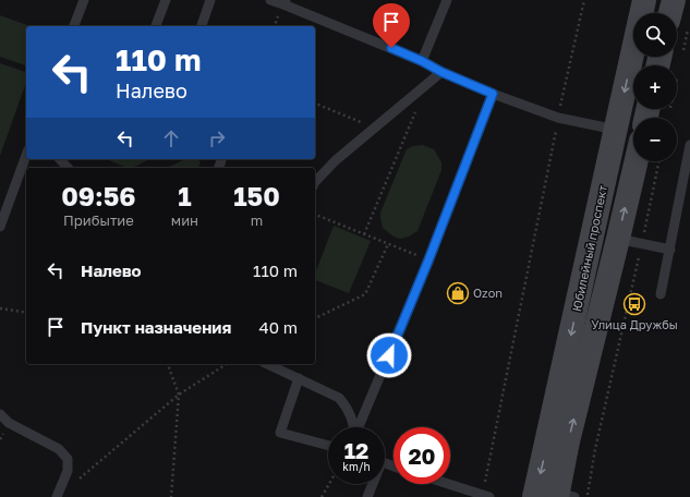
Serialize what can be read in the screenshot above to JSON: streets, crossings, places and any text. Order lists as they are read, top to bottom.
{
  "streets": {
    "main road": ["Юбилейный проспект"]
  },
  "places": {
    "shop": ["Ozon"],
    "bus stop": ["Улица Дружбы"]
  },
  "page": {
    "map_buttons": ["+", "−"],
    "turn": ["110 m", "Налево"],
    "eta": [
      "09:56",
      "Прибытие",
      "1",
      "мин",
      "150",
      "m"
    ],
    "list": [
      {
        "name": "Налево",
        "value": "110 m"
      },
      {
        "name": "Пункт назначения",
        "value": "40 m"
      }
    ],
    "speed": "12 km/h",
    "limit": "20"
  }
}
